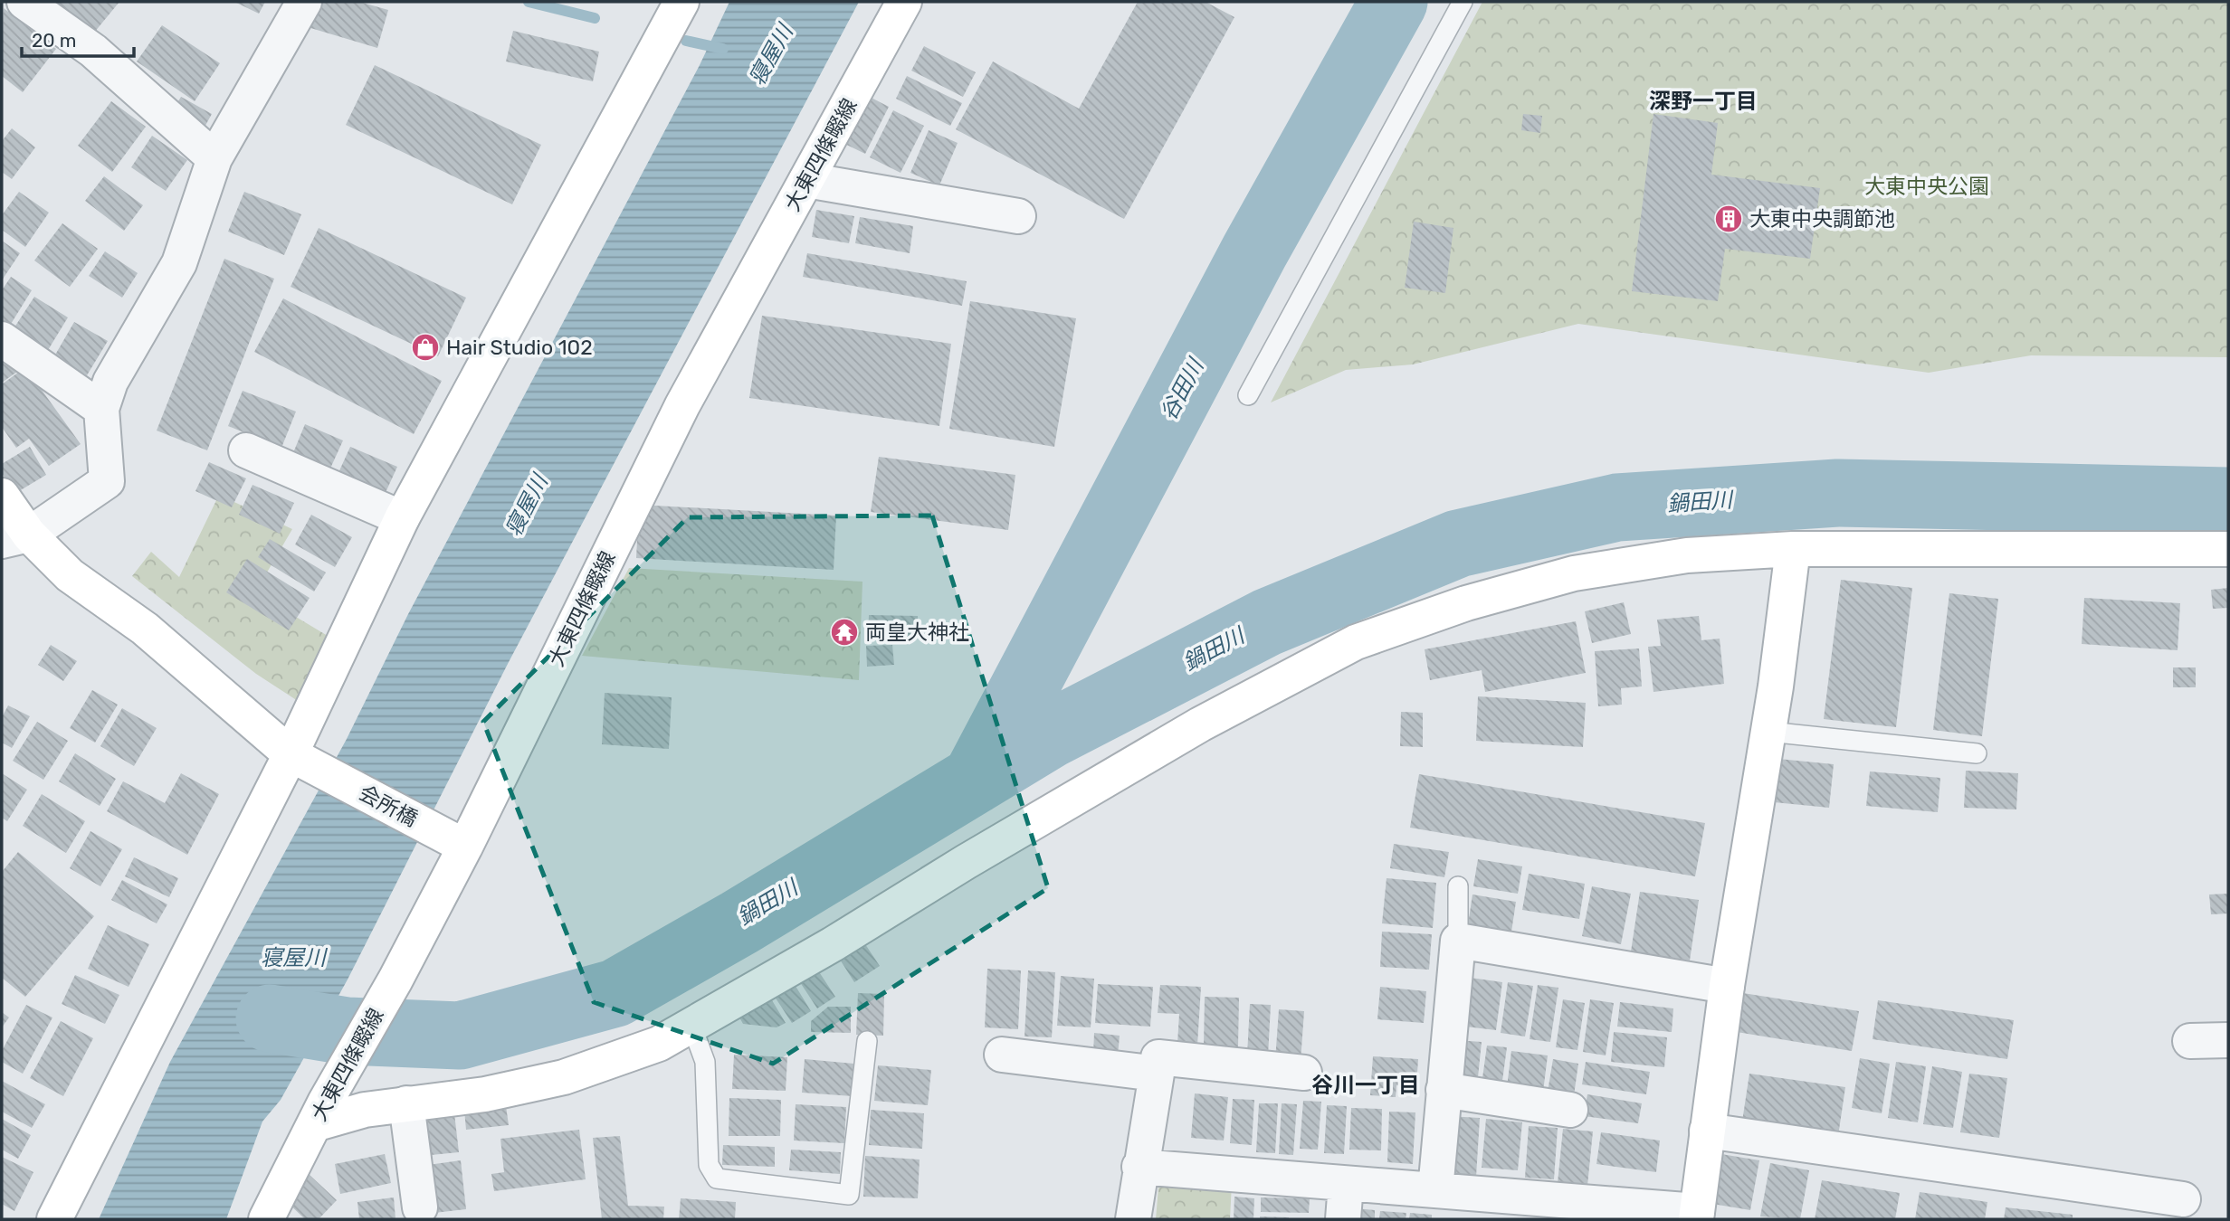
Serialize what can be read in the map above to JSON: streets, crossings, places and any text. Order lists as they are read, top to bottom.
{
  "streets": {
    "street": ["大東四條畷線", "会所橋"]
  },
  "crossings": [
    ["大東四條畷線", "会所橋"]
  ],
  "districts": ["深野一丁目", "谷川一丁目"],
  "water": ["寝屋川", "谷田川", "鍋田川"],
  "parks": ["大東中央公園"],
  "places": {
    "building": ["大東中央調節池"],
    "shop": ["Hair Studio 102"],
    "temple": ["両皇大神社"]
  },
  "scale_bar": "20 m"
}
